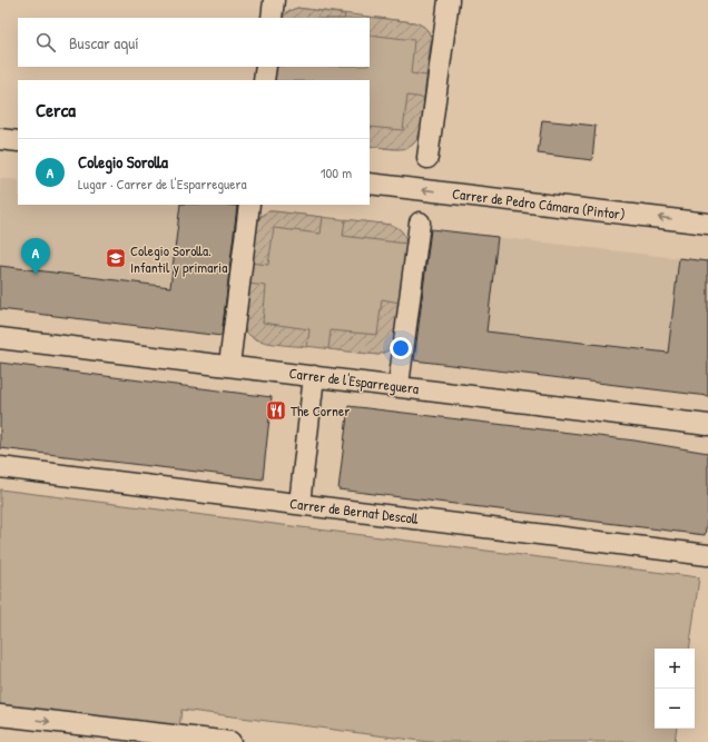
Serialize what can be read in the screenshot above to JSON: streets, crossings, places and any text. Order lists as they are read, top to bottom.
{
  "streets": {
    "street": ["Carrer de Pedro Cámara (Pintor)", "Carrer de l'Esparreguera", "Carrer de Bernat Descoll"]
  },
  "one_way": ["Carrer de Pedro Cámara (Pintor)"],
  "places": {
    "school or university": ["Colegio Sorolla. Infantil y primaria"],
    "restaurant": ["The Corner"]
  },
  "page": {
    "search": "Buscar aquí",
    "heading": "Cerca",
    "list": [
      {
        "mark": "A",
        "name": "Colegio Sorolla",
        "note": "Lugar · Carrer de l'Esparreguera",
        "value": "100 m"
      }
    ],
    "pins": "A",
    "map_buttons": ["+", "−"]
  }
}
